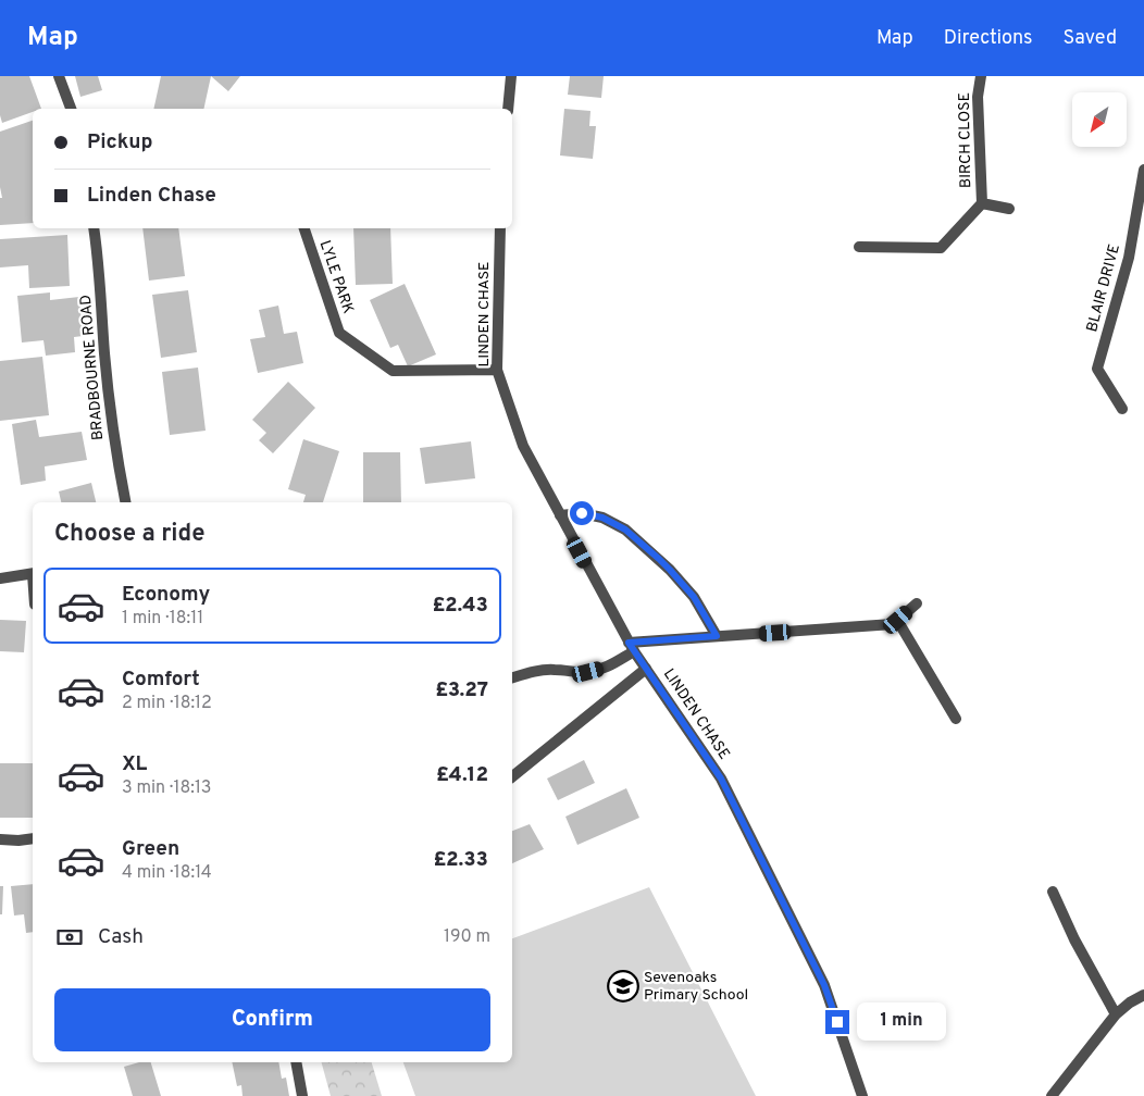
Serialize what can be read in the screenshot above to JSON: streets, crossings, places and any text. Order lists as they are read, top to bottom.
{
  "streets": {
    "street": [
      "BIRCH CLOSE",
      "LYLE PARK",
      "BLAIR DRIVE",
      "LINDEN CHASE",
      "BRADBOURNE ROAD"
    ]
  },
  "crossings": [
    ["LYLE PARK", "LINDEN CHASE"]
  ],
  "places": {
    "school or university": ["Sevenoaks Primary School"]
  },
  "north": "bottom left",
  "page": {
    "header": "Map",
    "nav": ["Map", "Directions", "Saved"],
    "banner": ["Pickup", "Linden Chase"],
    "heading": "Choose a ride",
    "list": [
      {
        "name": "Economy",
        "note": "1 min · 18:11",
        "value": "£2.43"
      },
      {
        "name": "Comfort",
        "note": "2 min · 18:12",
        "value": "£3.27"
      },
      {
        "name": "XL",
        "note": "3 min · 18:13",
        "value": "£4.12"
      },
      {
        "name": "Green",
        "note": "4 min · 18:14",
        "value": "£2.33"
      }
    ],
    "pay": ["Cash", "190 m"],
    "buttons": "Confirm",
    "bubble": "1 min"
  }
}
